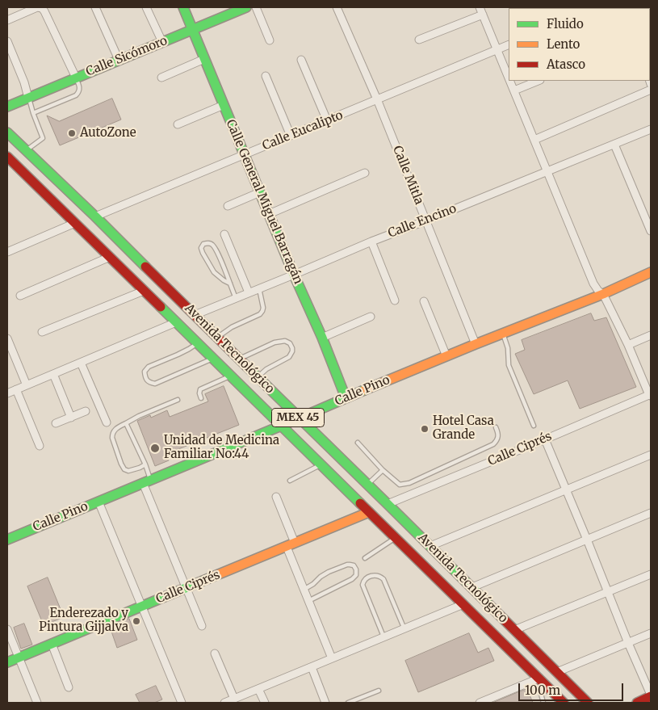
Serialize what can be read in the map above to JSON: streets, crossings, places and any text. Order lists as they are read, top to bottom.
{
  "streets": {
    "main road": [
      "Calle Sicómoro",
      "Calle General Miguel Barragán",
      "Avenida Tecnológico",
      "Calle Pino",
      "MEX 45",
      "Calle Ciprés"
    ],
    "street": ["Calle Eucalipto", "Calle Mitla", "Calle Encino"]
  },
  "crossings": [
    ["Calle Sicómoro", "Calle General Miguel Barragán"],
    ["Calle Eucalipto", "Calle Mitla"],
    ["Calle Eucalipto", "Calle General Miguel Barragán"],
    ["Calle Eucalipto", "Avenida Tecnológico"],
    ["Calle Mitla", "Calle Encino"],
    ["Calle Mitla", "Calle Pino"],
    ["Calle General Miguel Barragán", "Calle Encino"],
    ["Calle General Miguel Barragán", "Calle Pino"],
    ["Calle Encino", "Avenida Tecnológico"],
    ["Avenida Tecnológico", "Calle Pino"],
    ["Avenida Tecnológico", "Calle Ciprés"]
  ],
  "places": [
    "AutoZone",
    "Hotel Casa Grande",
    "Unidad de Medicina Familiar No:44",
    "Enderezado y Pintura Gijjalva"
  ],
  "legend": ["Fluido", "Lento", "Atasco"],
  "scale_bar": "100 m"
}
